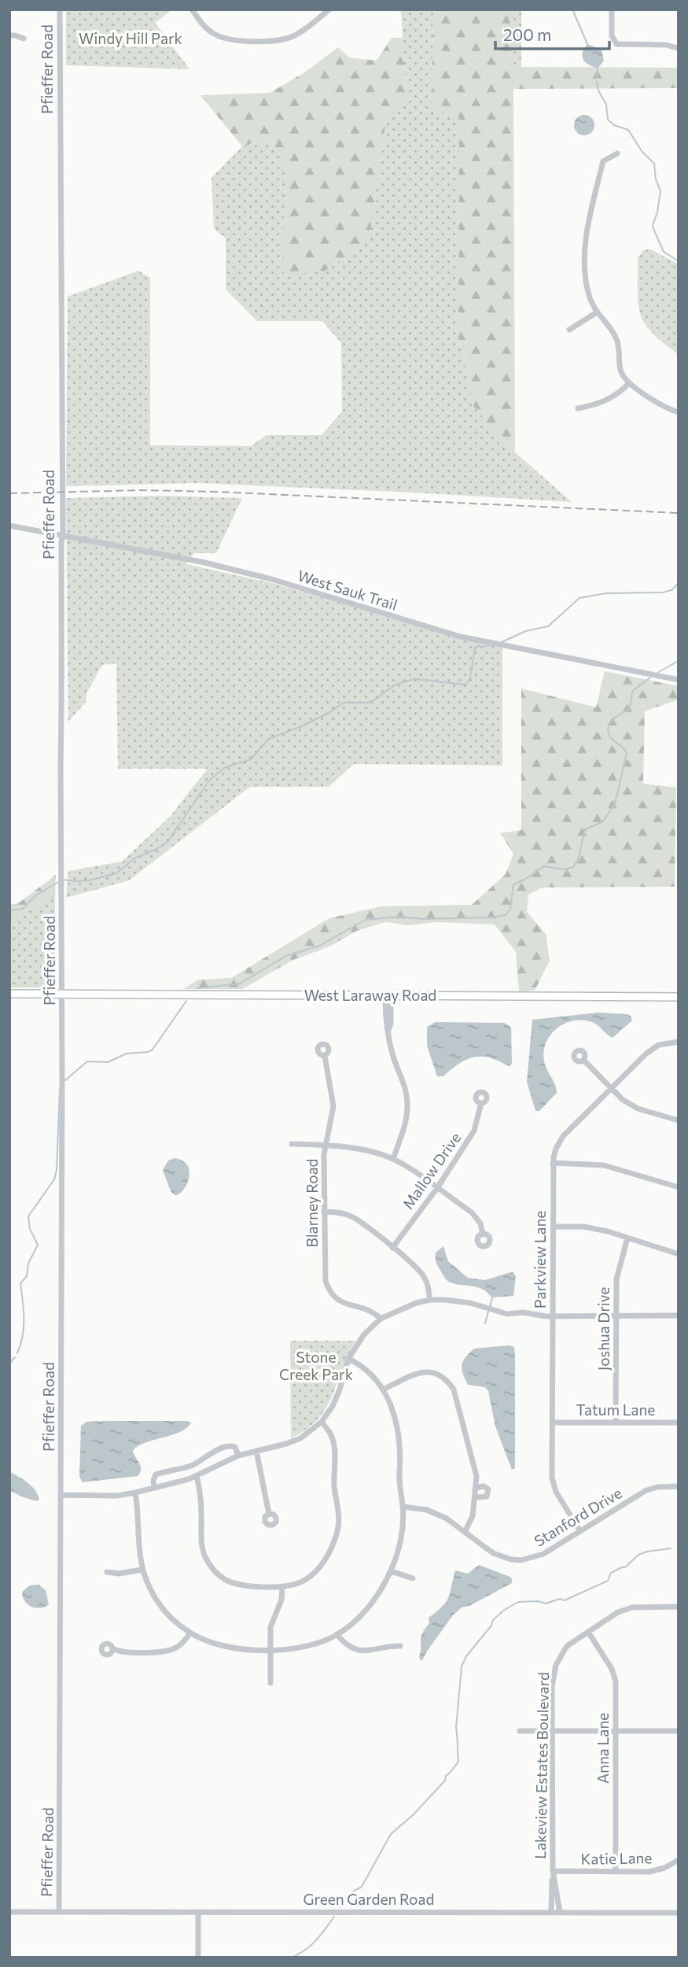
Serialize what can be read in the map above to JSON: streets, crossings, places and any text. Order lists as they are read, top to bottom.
{
  "streets": {
    "main road": ["West Laraway Road"],
    "street": [
      "Pfieffer Road",
      "West Sauk Trail",
      "Mallow Drive",
      "Blarney Road",
      "Parkview Lane",
      "Joshua Drive",
      "Tatum Lane",
      "Stanford Drive",
      "Anna Lane",
      "Lakeview Estates Boulevard",
      "Katie Lane",
      "Green Garden Road"
    ]
  },
  "crossings": [
    ["Pfieffer Road", "West Sauk Trail"],
    ["Pfieffer Road", "West Laraway Road"],
    ["Pfieffer Road", "Green Garden Road"],
    ["Parkview Lane", "Tatum Lane"],
    ["Parkview Lane", "Stanford Drive"],
    ["Joshua Drive", "Tatum Lane"],
    ["Anna Lane", "Lakeview Estates Boulevard"],
    ["Anna Lane", "Katie Lane"],
    ["Lakeview Estates Boulevard", "Katie Lane"],
    ["Lakeview Estates Boulevard", "Green Garden Road"]
  ],
  "parks": ["Windy Hill Park", "Stone Creek Park"],
  "scale_bar": "200 m"
}
